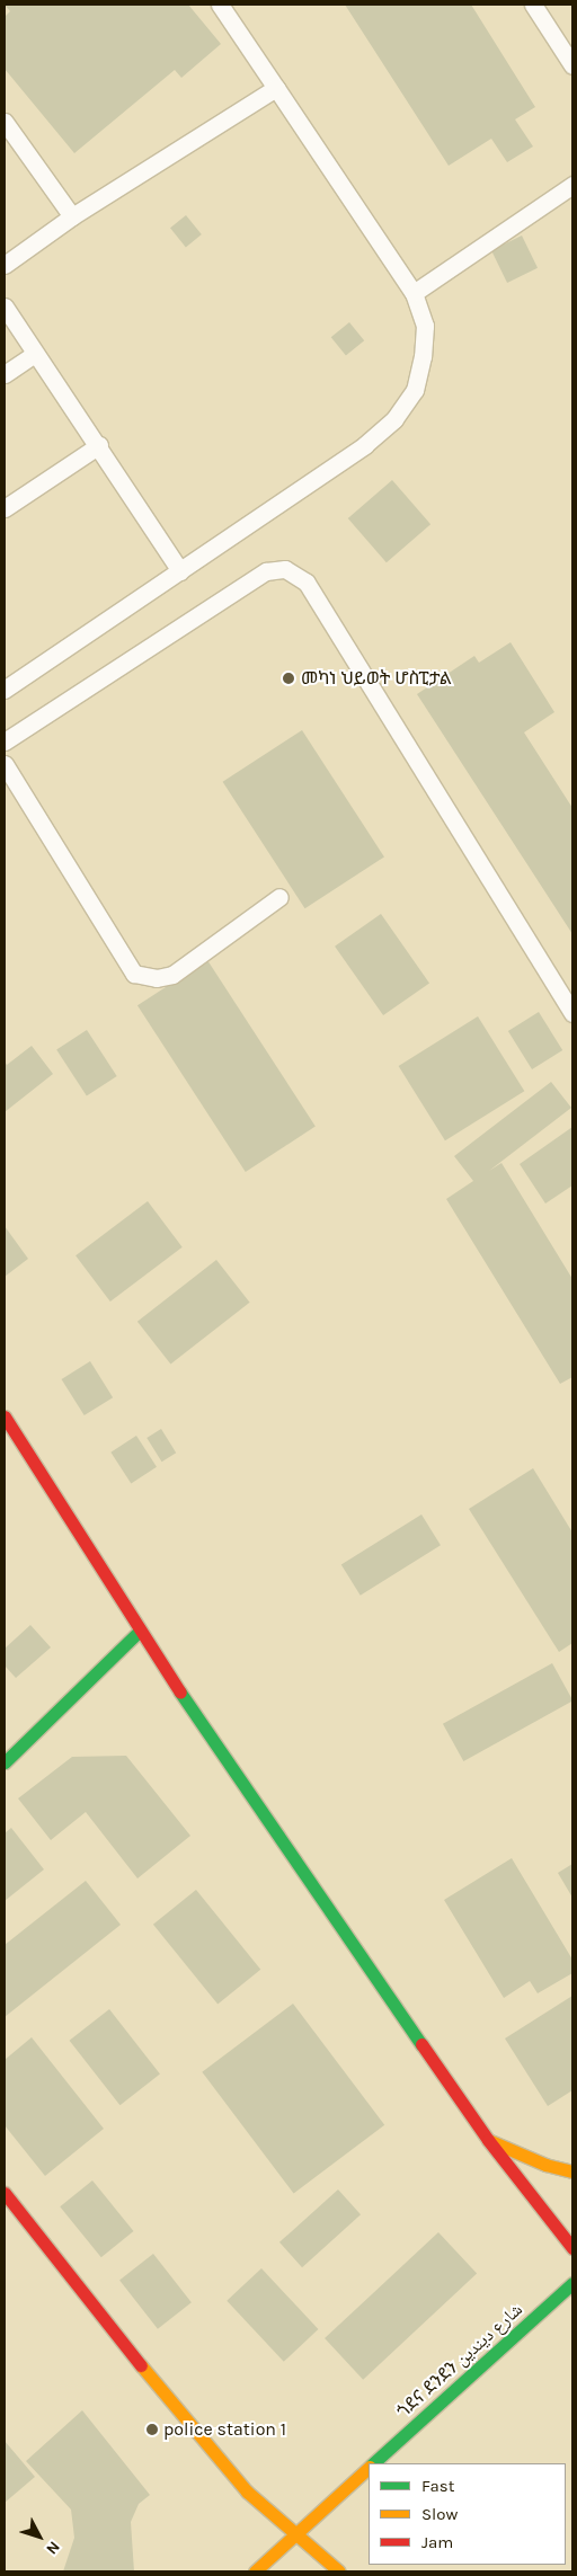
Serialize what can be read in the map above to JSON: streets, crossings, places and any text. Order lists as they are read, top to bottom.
{
  "streets": {
    "main road": ["ጎደና ደንደን شارع ديندين"]
  },
  "places": ["መካነ ህይወት ሆስፒታል", "police station 1"],
  "legend": ["Fast", "Slow", "Jam"],
  "north": "bottom right"
}
